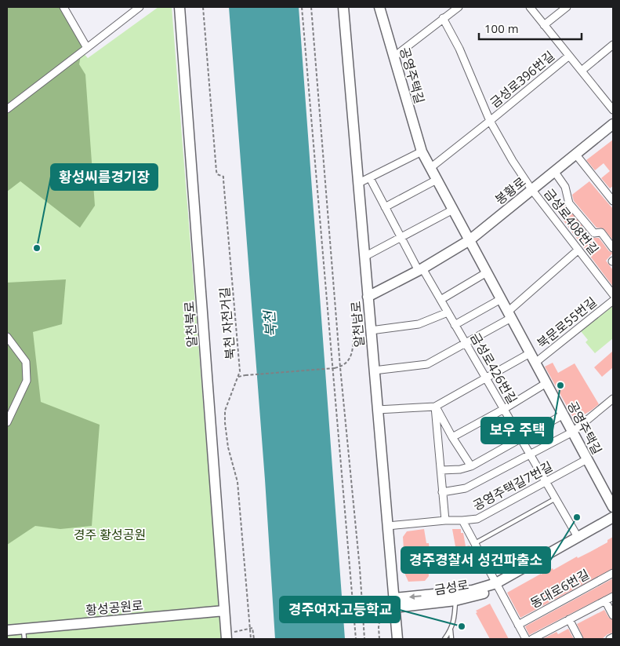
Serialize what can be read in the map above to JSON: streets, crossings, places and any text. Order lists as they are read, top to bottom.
{
  "streets": {
    "street": [
      "공영주택길",
      "금성로396번길",
      "봉황로",
      "금성로408번길",
      "북문로55번길",
      "알천북로",
      "알천남로",
      "금성로426번길",
      "공영주택길7번길",
      "금성로",
      "동대로6번길",
      "황성공원로"
    ],
    "path": ["북천 자전거길"]
  },
  "crossings": [
    ["공영주택길", "봉황로"],
    ["공영주택길", "북문로55번길"],
    ["공영주택길", "공영주택길7번길"],
    ["금성로396번길", "금성로408번길"],
    ["봉황로", "금성로408번길"],
    ["봉황로", "알천남로"],
    ["봉황로", "금성로426번길"],
    ["알천북로", "황성공원로"],
    ["알천남로", "공영주택길7번길"],
    ["알천남로", "금성로"],
    ["금성로426번길", "공영주택길7번길"],
    ["금성로426번길", "금성로"]
  ],
  "water": ["북천"],
  "parks": ["경주 황성공원"],
  "places": [
    "황성씨름경기장",
    "보우 주택",
    "경주경찰서 성건파출소",
    "경주여자고등학교"
  ],
  "scale_bar": "100 m"
}
